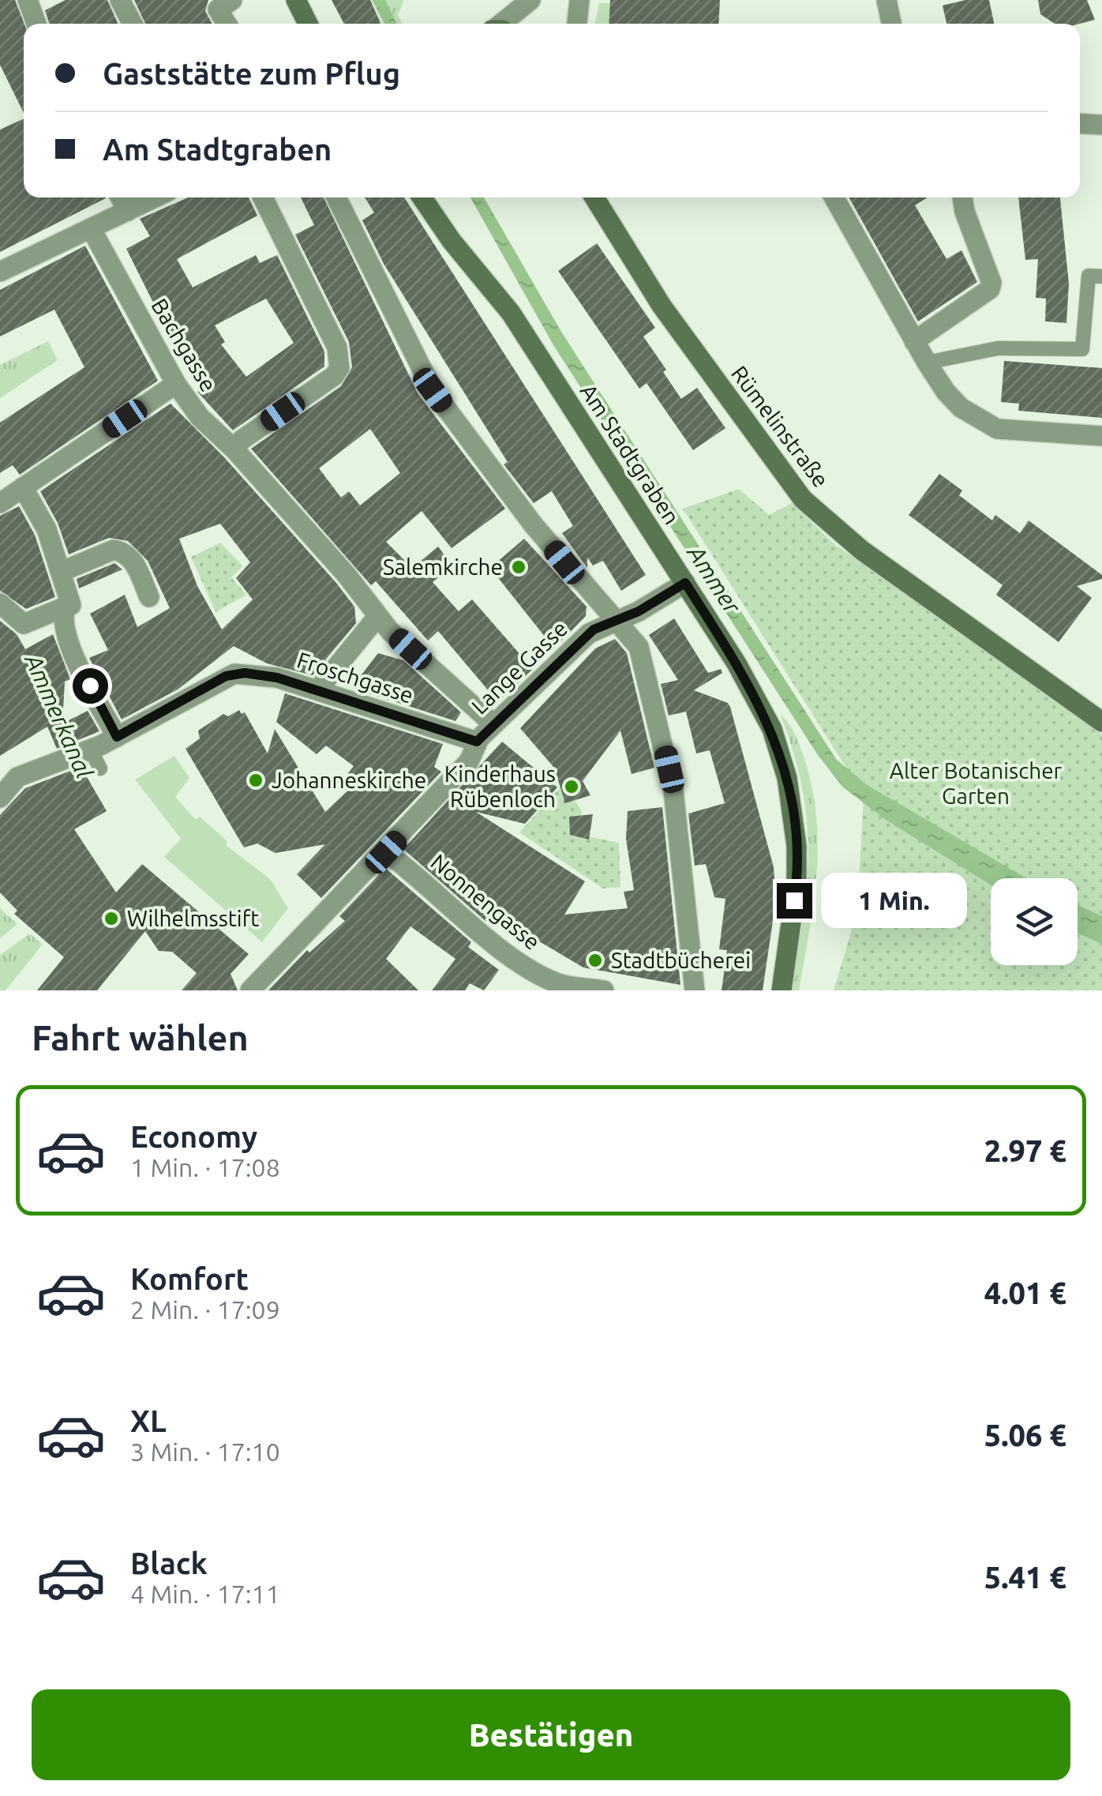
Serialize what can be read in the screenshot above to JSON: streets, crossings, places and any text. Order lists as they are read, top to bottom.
{
  "streets": {
    "main road": ["Rümelinstraße", "Am Stadtgraben"],
    "street": [
      "Bachgasse",
      "Lange Gasse",
      "Froschgasse",
      "Nonnengasse"
    ]
  },
  "crossings": [
    ["Bachgasse", "Lange Gasse"],
    ["Am Stadtgraben", "Lange Gasse"],
    ["Lange Gasse", "Froschgasse"],
    ["Lange Gasse", "Nonnengasse"]
  ],
  "water": ["Ammer", "Ammerkanal"],
  "parks": ["Alter Botanischer Garten"],
  "places": [
    "Salemkirche",
    "Johanneskirche",
    "Kinderhaus Rübenloch",
    "Wilhelmsstift",
    "Stadtbücherei"
  ],
  "page": {
    "banner": ["Gaststätte zum Pflug", "Am Stadtgraben"],
    "bubble": "1 Min.",
    "heading": "Fahrt wählen",
    "list": [
      {
        "name": "Economy",
        "note": "1 Min. · 17:08",
        "value": "2.97 €"
      },
      {
        "name": "Komfort",
        "note": "2 Min. · 17:09",
        "value": "4.01 €"
      },
      {
        "name": "XL",
        "note": "3 Min. · 17:10",
        "value": "5.06 €"
      },
      {
        "name": "Black",
        "note": "4 Min. · 17:11",
        "value": "5.41 €"
      }
    ],
    "buttons": "Bestätigen"
  }
}
